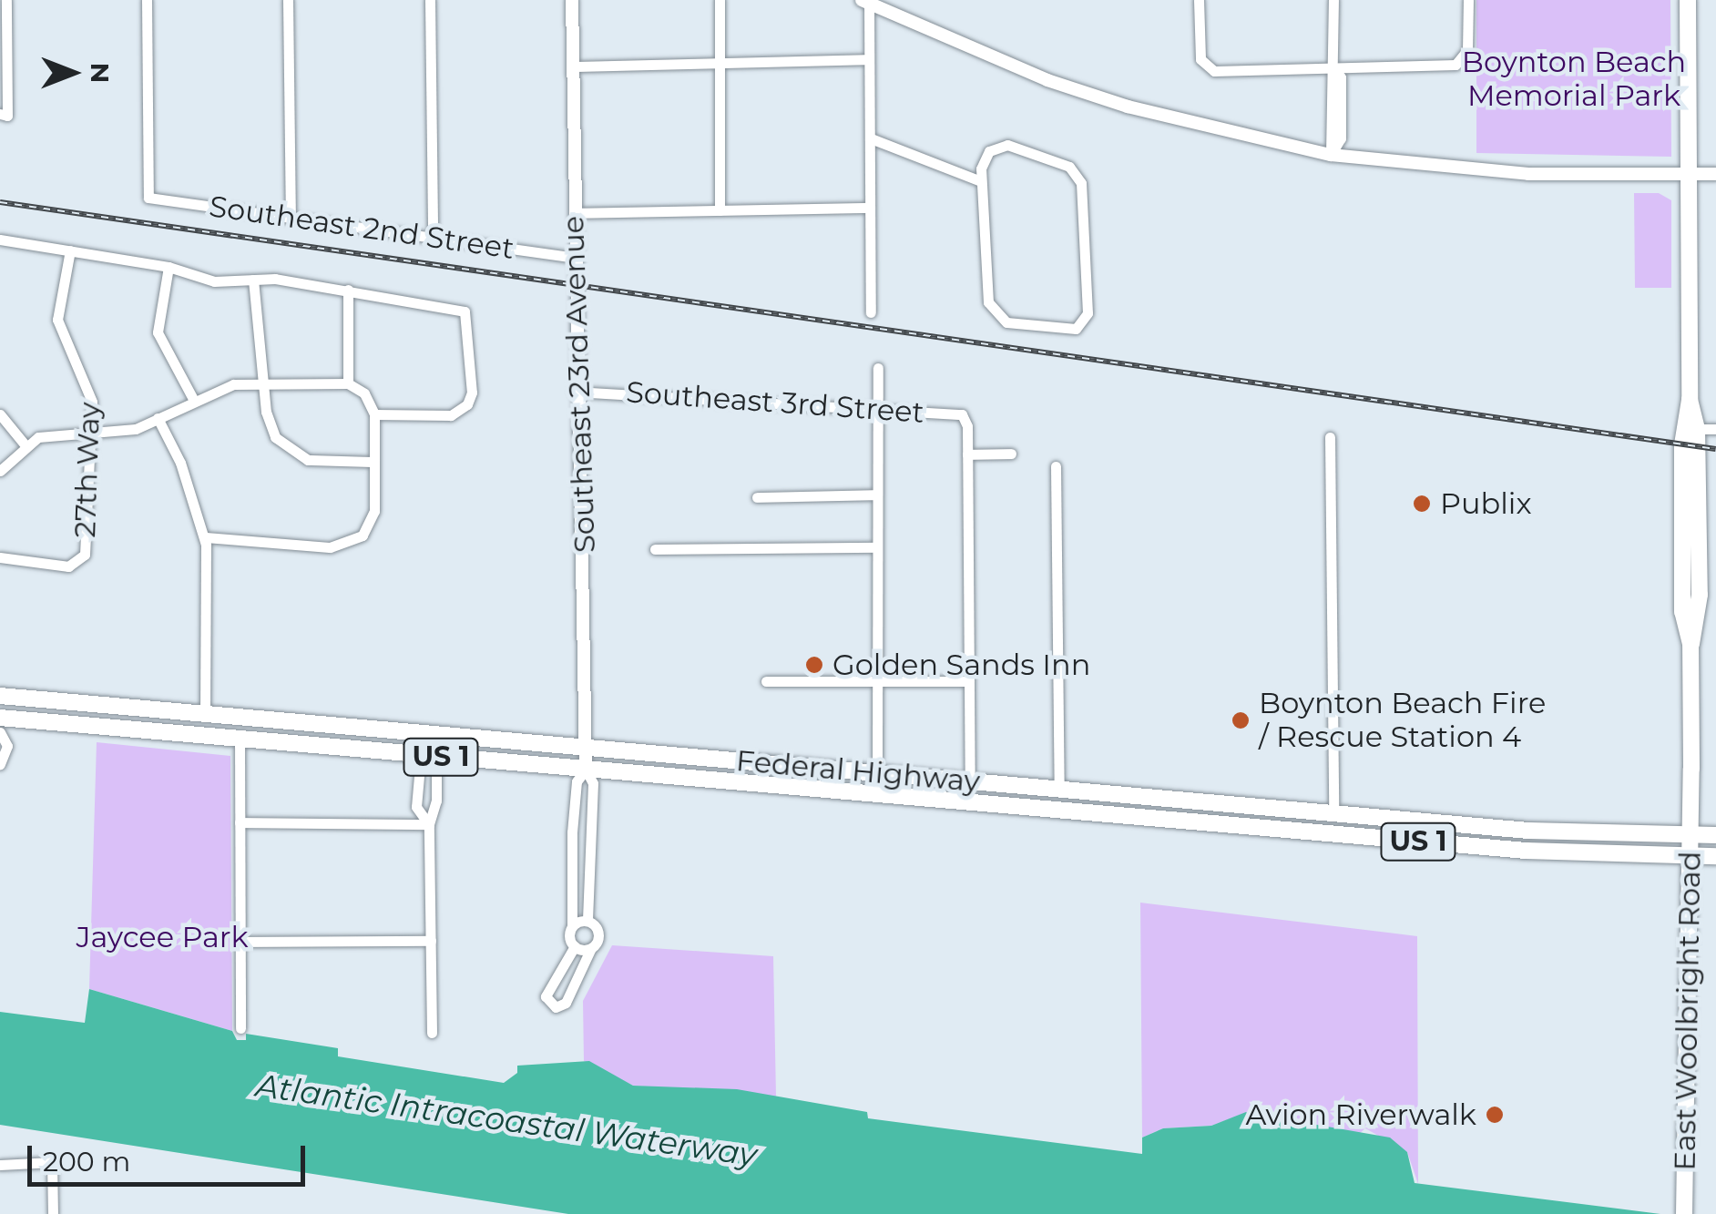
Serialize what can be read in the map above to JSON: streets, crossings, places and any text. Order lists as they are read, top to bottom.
{
  "streets": {
    "main road": ["US 1", "Federal Highway", "East Woolbright Road"],
    "street": [
      "Southeast 2nd Street",
      "Southeast 23rd Avenue",
      "Southeast 3rd Street",
      "27th Way"
    ]
  },
  "crossings": [
    ["Southeast 2nd Street", "Southeast 23rd Avenue"],
    ["Southeast 23rd Avenue", "Southeast 3rd Street"],
    ["Southeast 23rd Avenue", "Federal Highway"],
    ["Federal Highway", "East Woolbright Road"]
  ],
  "water": ["Atlantic Intracoastal Waterway"],
  "parks": ["Boynton Beach Memorial Park", "Jaycee Park"],
  "places": [
    "Publix",
    "Golden Sands Inn",
    "Boynton Beach Fire / Rescue Station 4",
    "Avion Riverwalk"
  ],
  "scale_bar": "200 m",
  "north": "right"
}
